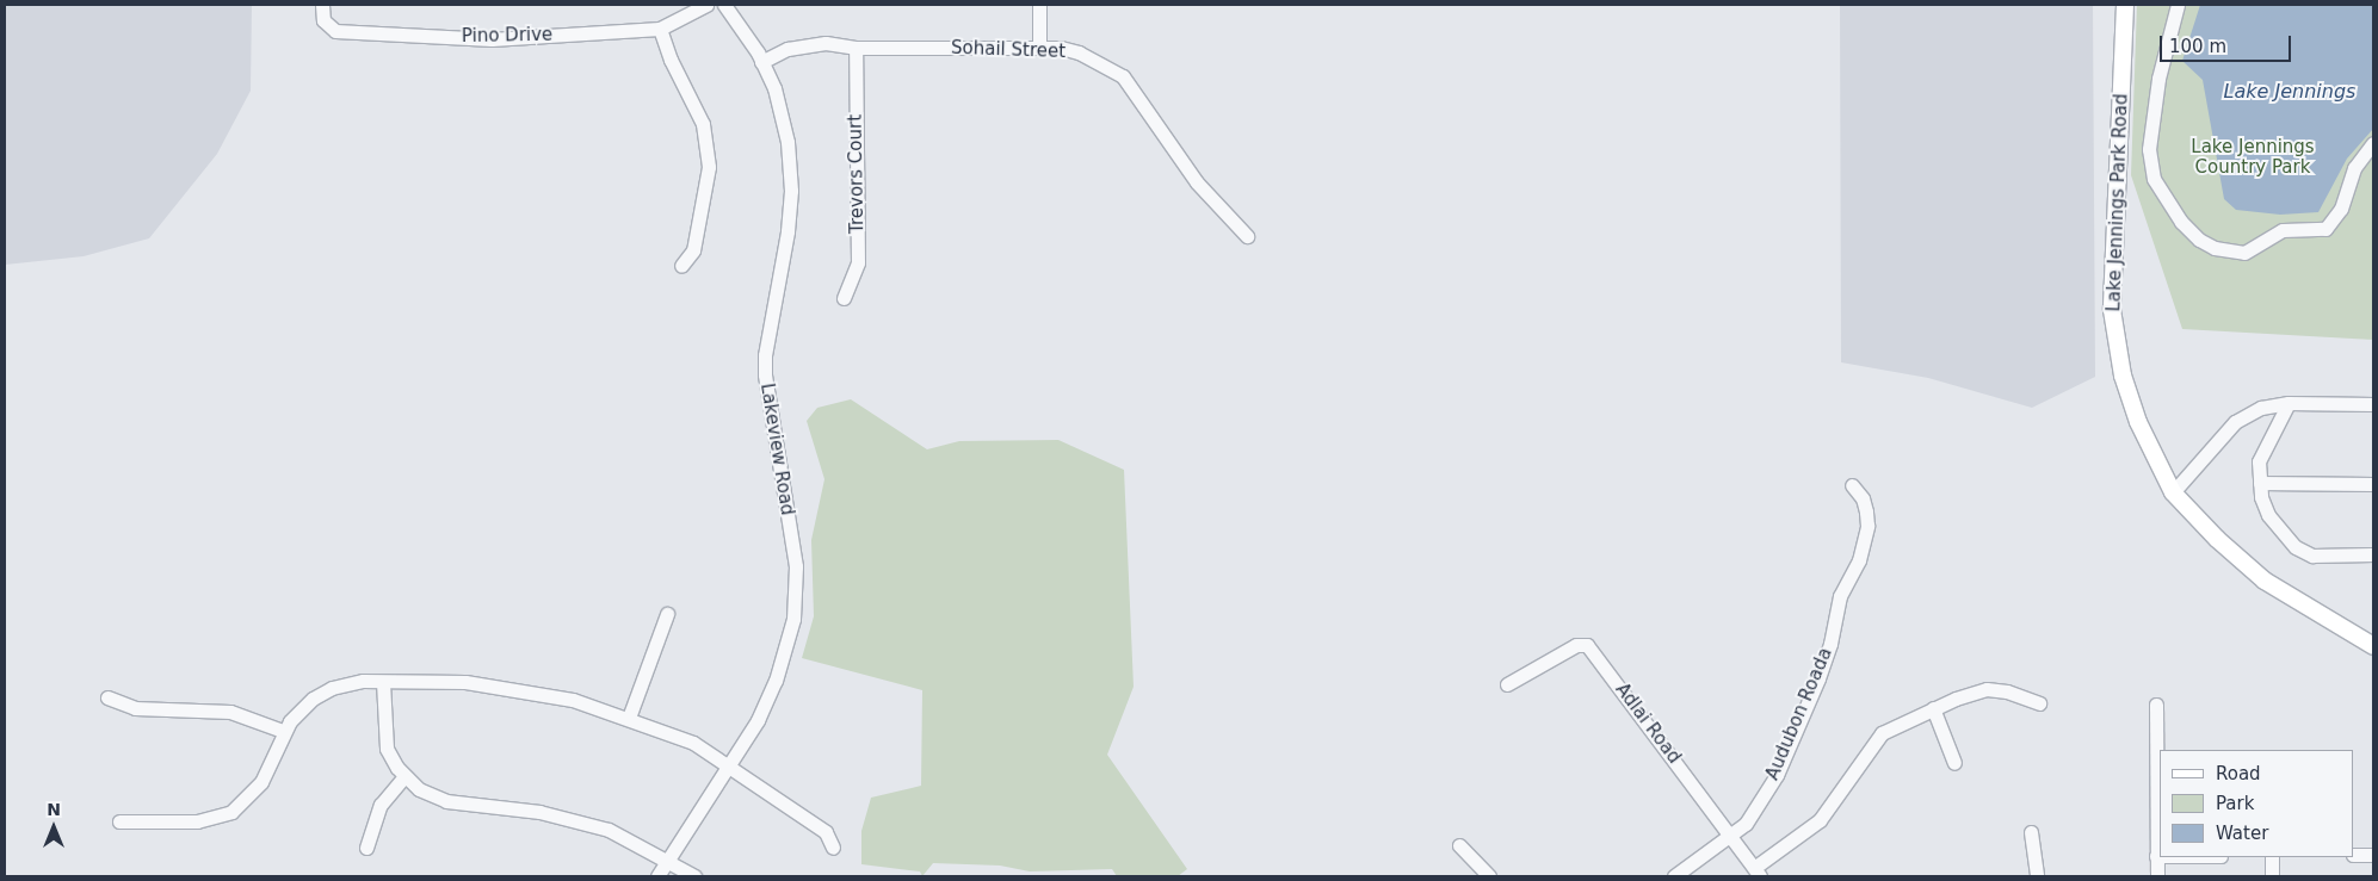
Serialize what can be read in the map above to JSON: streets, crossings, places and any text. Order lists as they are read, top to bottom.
{
  "streets": {
    "main road": ["Lake Jennings Park Road"],
    "street": [
      "Pino Drive",
      "Sohail Street",
      "Trevors Court",
      "Lakeview Road",
      "Audubon Roada",
      "Adlai Road"
    ]
  },
  "crossings": [
    ["Sohail Street", "Trevors Court"],
    ["Sohail Street", "Lakeview Road"],
    ["Audubon Roada", "Adlai Road"]
  ],
  "water": ["Lake Jennings"],
  "parks": ["Lake Jennings Country Park"],
  "legend": ["Road", "Park", "Water"],
  "scale_bar": "100 m",
  "north": "top"
}
